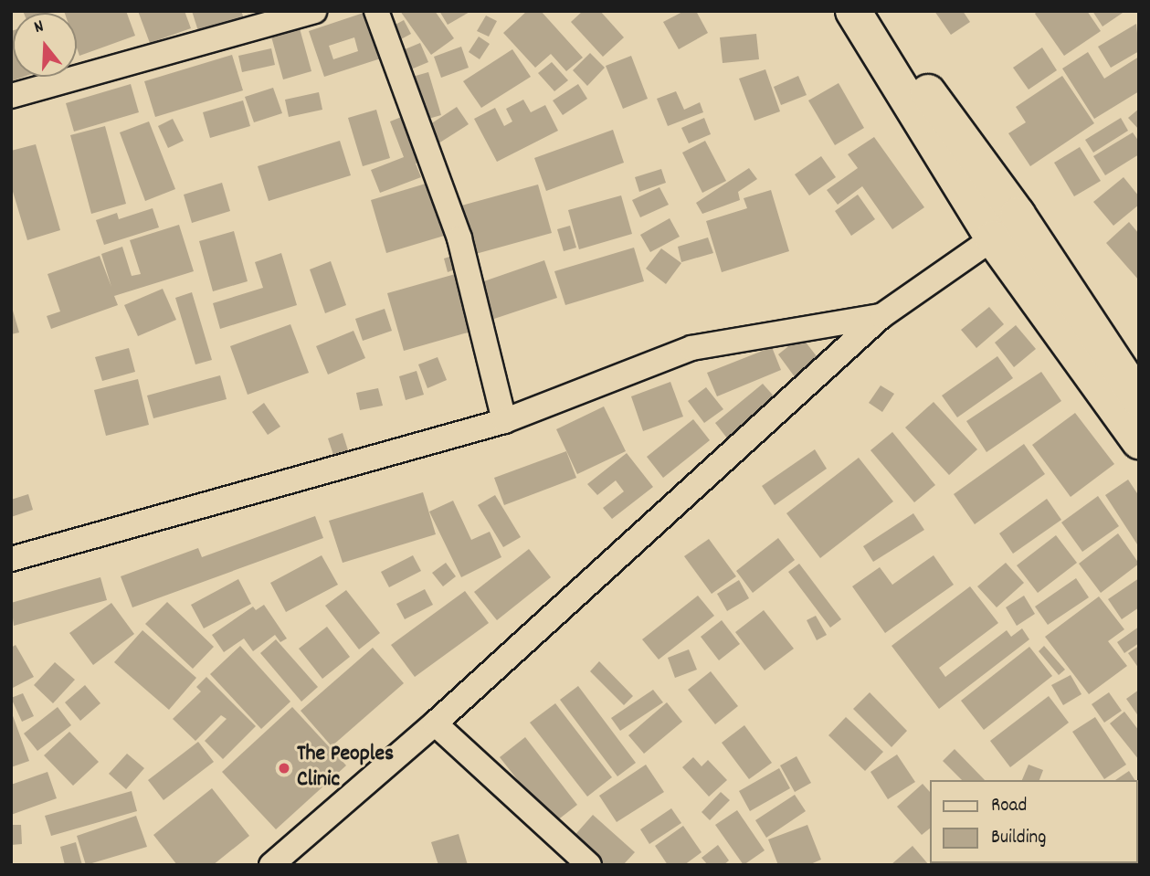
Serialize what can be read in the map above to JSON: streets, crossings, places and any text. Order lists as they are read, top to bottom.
{
  "places": ["The Peoples Clinic"],
  "legend": ["Road", "Building"],
  "north": "top"
}
